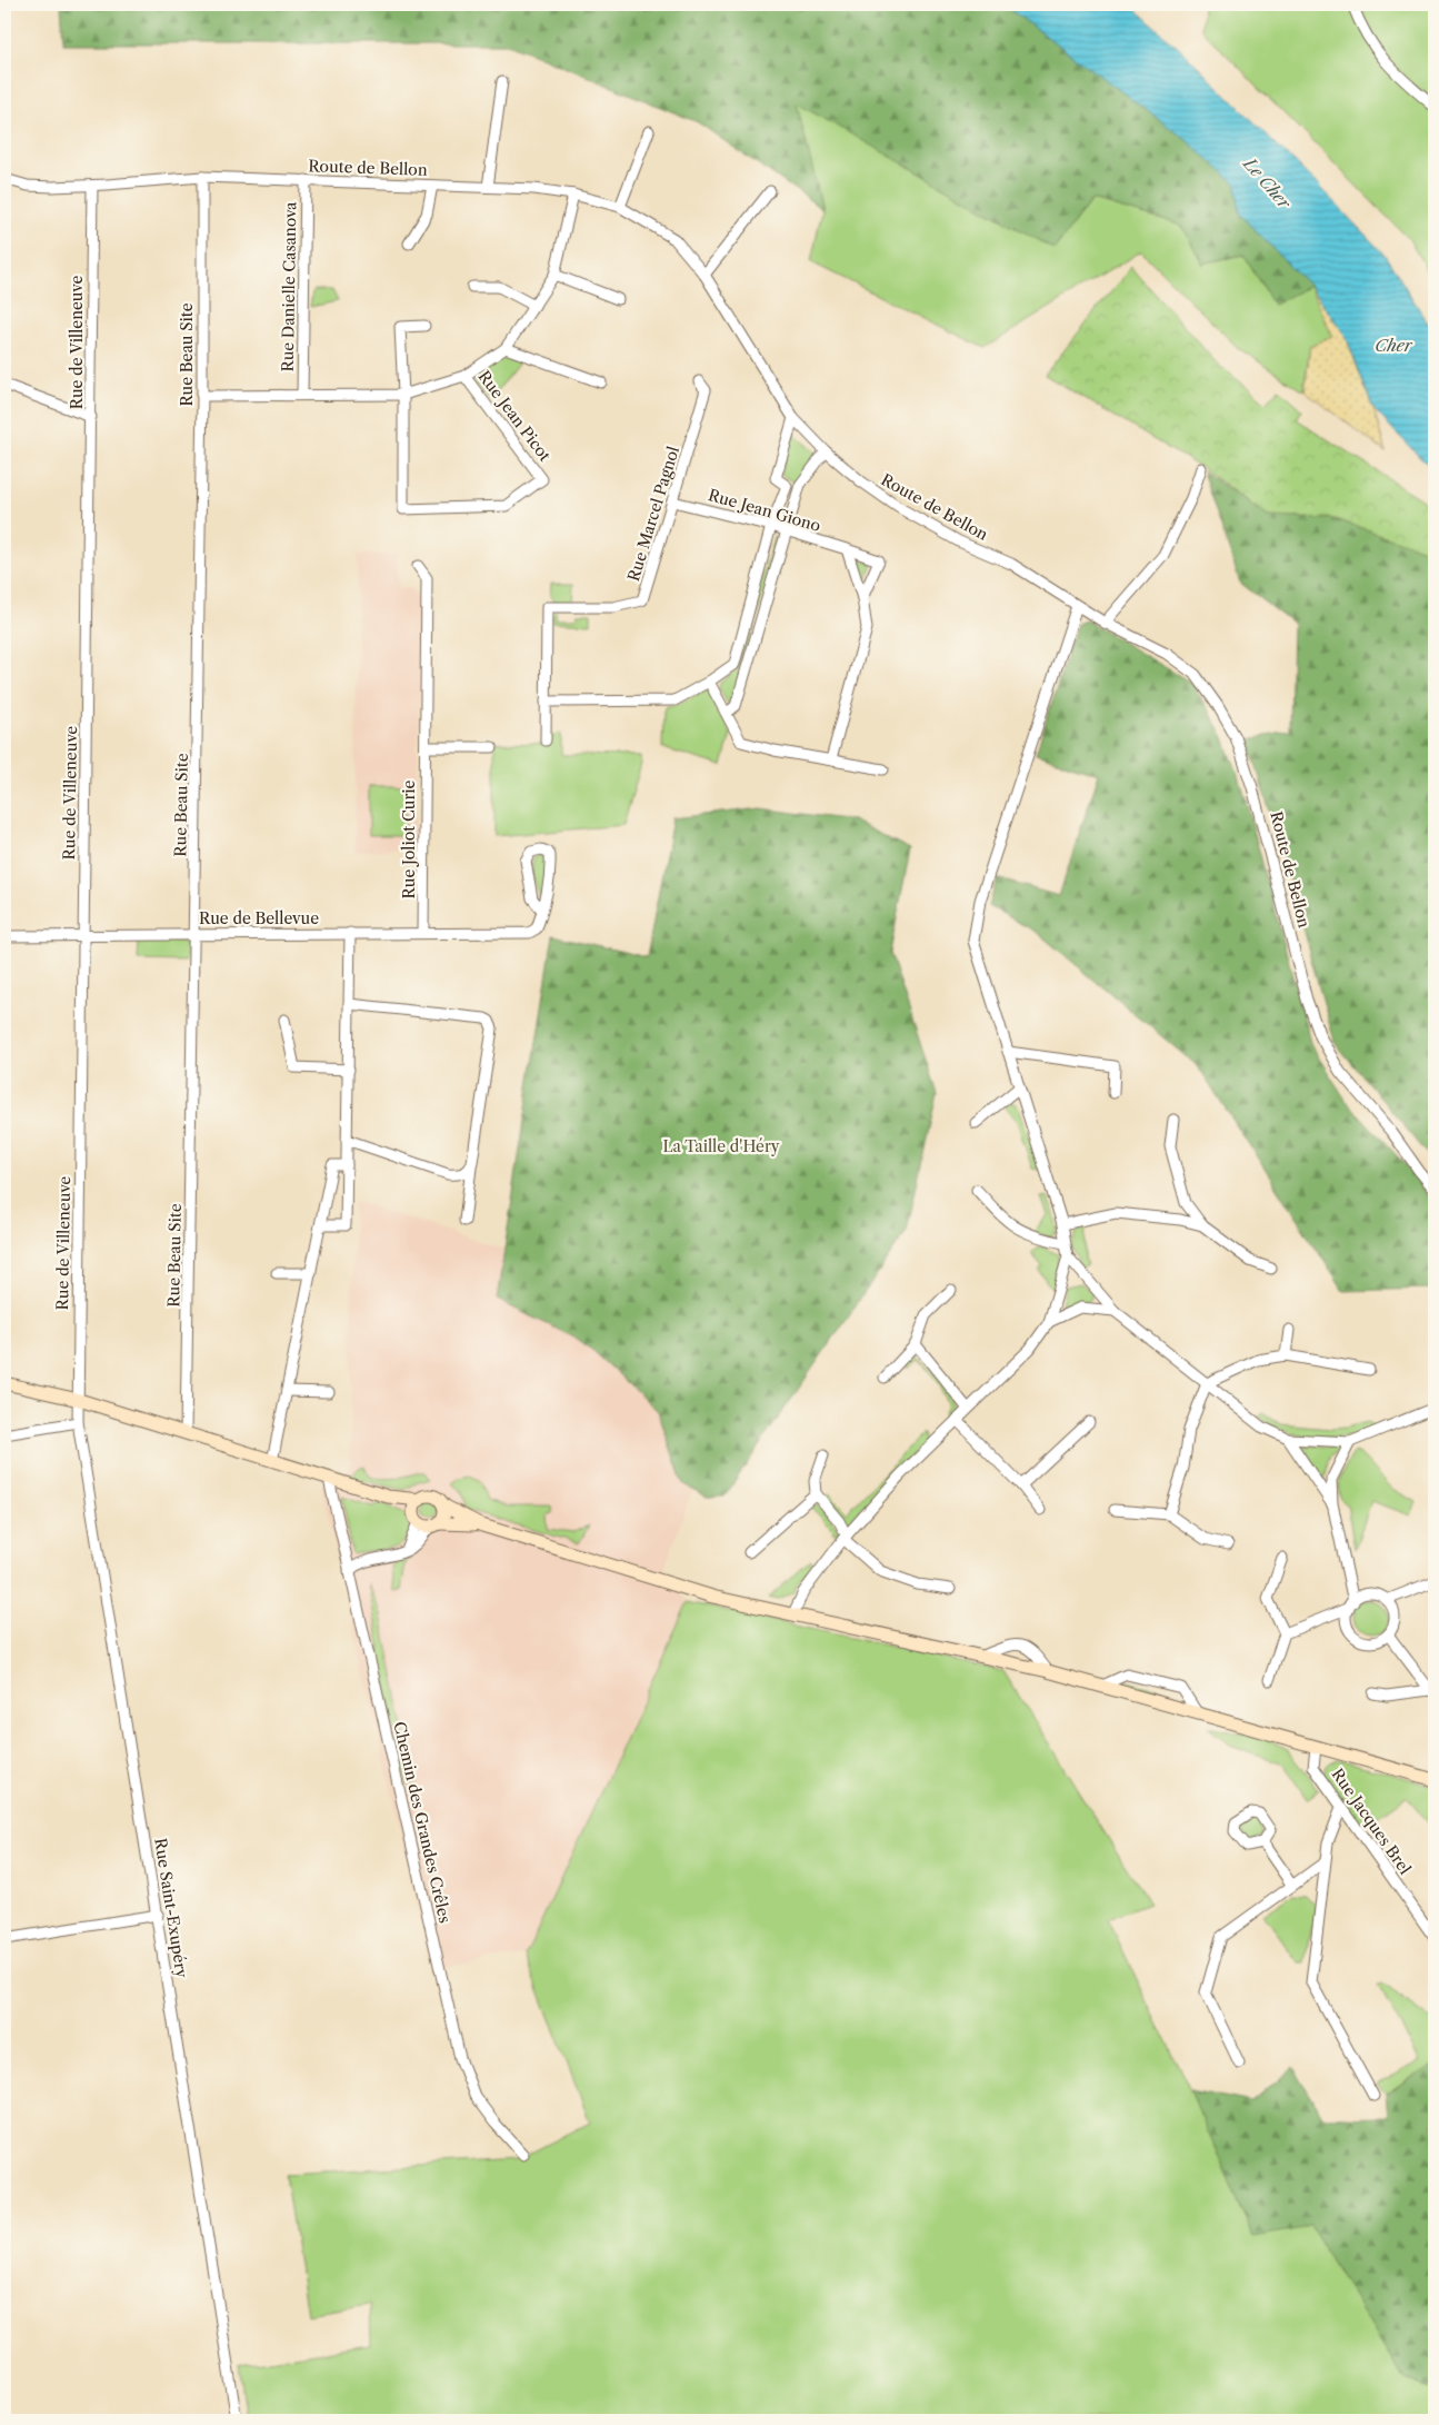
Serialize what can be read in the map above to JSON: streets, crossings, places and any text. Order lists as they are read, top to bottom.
{
  "streets": {
    "street": [
      "Route de Bellon",
      "Rue Danielle Casanova",
      "Rue de Villeneuve",
      "Rue Beau Site",
      "Rue Jean Picot",
      "Rue Jean Giono",
      "Rue Marcel Pagnol",
      "Rue Joliot Curie",
      "Rue de Bellevue",
      "Rue Jacques Brel",
      "Chemin des Grandes Crêles",
      "Rue Saint-Exupéry"
    ]
  },
  "crossings": [
    ["Route de Bellon", "Rue Danielle Casanova"],
    ["Route de Bellon", "Rue de Villeneuve"],
    ["Route de Bellon", "Rue Beau Site"],
    ["Rue de Villeneuve", "Rue de Bellevue"],
    ["Rue de Villeneuve", "Rue Saint-Exupéry"],
    ["Rue Beau Site", "Rue de Bellevue"],
    ["Rue Jean Giono", "Rue Marcel Pagnol"],
    ["Rue Joliot Curie", "Rue de Bellevue"]
  ],
  "water": ["Le Cher", "Cher"],
  "parks": ["La Taille d'Héry"]
}
